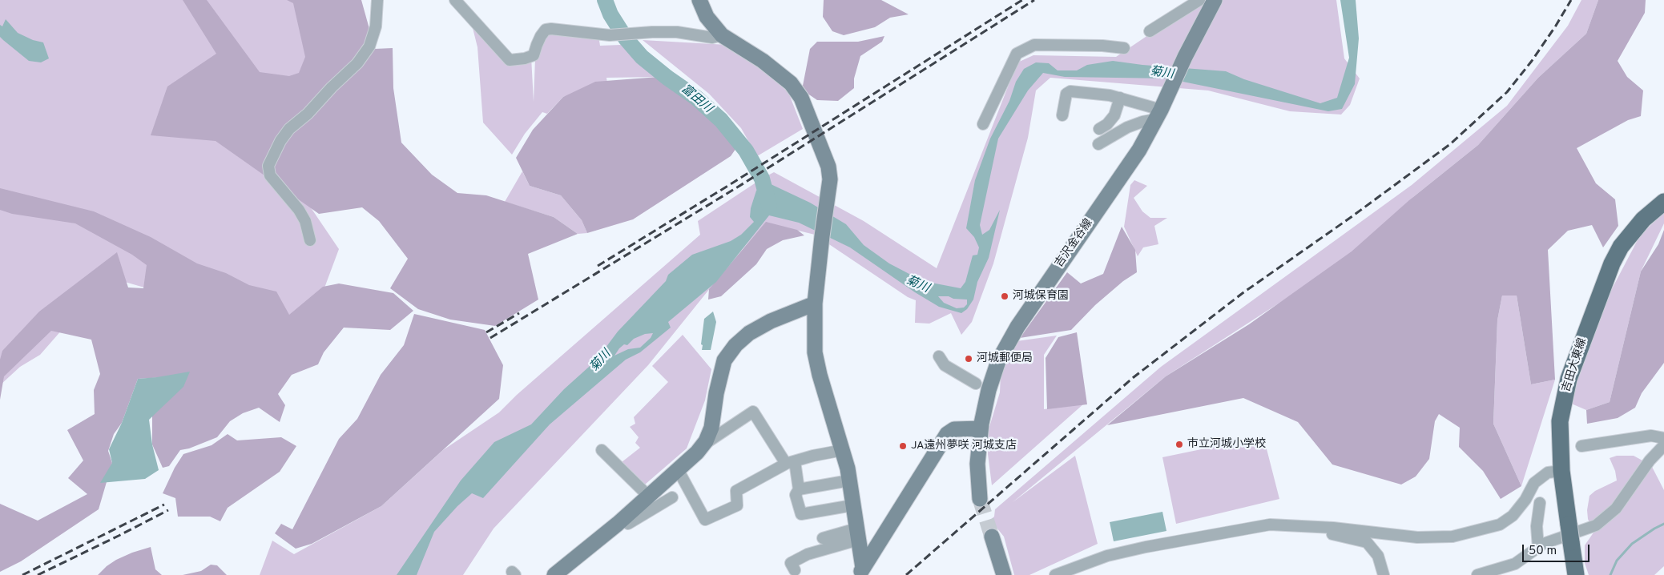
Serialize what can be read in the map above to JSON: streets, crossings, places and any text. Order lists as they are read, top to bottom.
{
  "streets": {
    "main road": ["吉田大東線"],
    "street": ["吉沢金谷線"]
  },
  "water": ["菊川", "富田川"],
  "places": [
    "河城保育園",
    "河城郵便局",
    "市立河城小学校",
    "JA遠州夢咲 河城支店"
  ],
  "scale_bar": "50 m"
}
